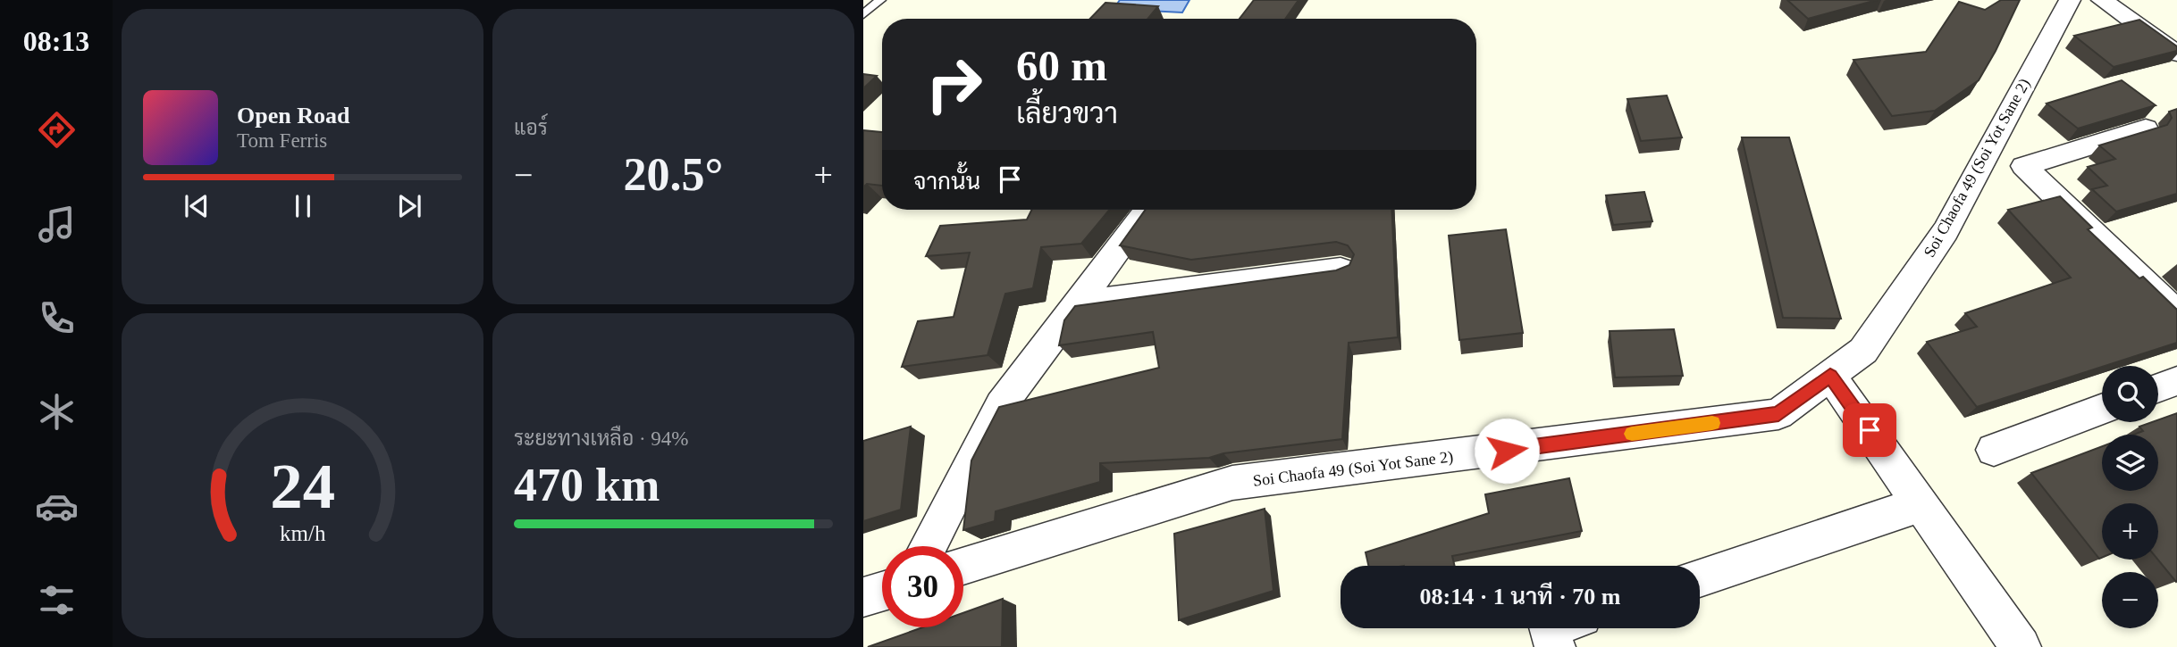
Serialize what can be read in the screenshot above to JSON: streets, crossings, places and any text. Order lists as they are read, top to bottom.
{
  "streets": {
    "street": ["Soi Chaofa 49 (Soi Yot Sane 2)"]
  },
  "page": {
    "tabs": "08:13",
    "tile": [
      "แอร์",
      ["ระยะทางเหลือ · 94%", "470 km"]
    ],
    "turn": ["60 m", "เลี้ยวขวา"],
    "song": ["Open Road", "Tom Ferris"],
    "heat": ["−", "20.5°", "+"],
    "then": "จากนั้น",
    "map_buttons": ["+", "−"],
    "limit": "30",
    "trip": "08:14 · 1 นาที · 70 m",
    "gauge": ["24", "km/h"]
  }
}
